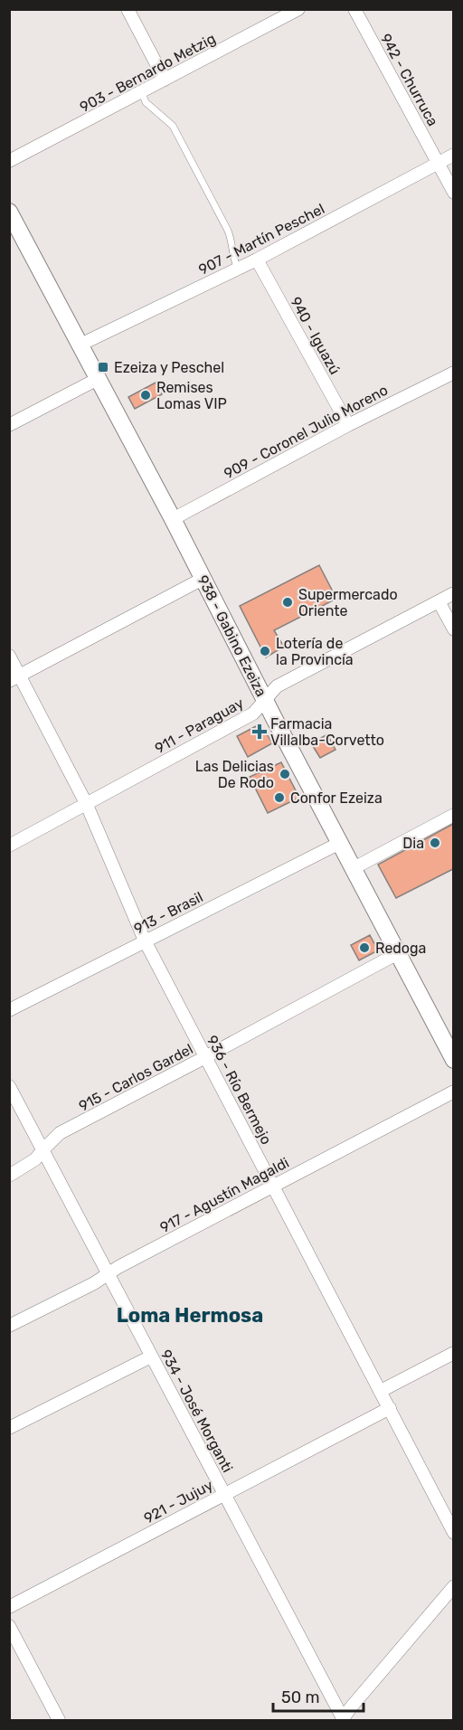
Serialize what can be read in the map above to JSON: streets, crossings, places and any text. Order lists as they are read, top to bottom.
{
  "streets": {
    "street": [
      "903 - Bernardo Metzig",
      "942 - Churruca",
      "907 - Martín Peschel",
      "940 - Iguazú",
      "909 - Coronel Julio Moreno",
      "938 - Gabino Ezeiza",
      "911 - Paraguay",
      "913 - Brasil",
      "915 - Carlos Gardel",
      "936 - Río Bermejo",
      "917 - Agustín Magaldi",
      "934 - José Morganti",
      "921 - Jujuy"
    ]
  },
  "crossings": [
    ["942 - Churruca", "907 - Martín Peschel"],
    ["907 - Martín Peschel", "940 - Iguazú"],
    ["907 - Martín Peschel", "938 - Gabino Ezeiza"],
    ["940 - Iguazú", "909 - Coronel Julio Moreno"],
    ["909 - Coronel Julio Moreno", "938 - Gabino Ezeiza"],
    ["938 - Gabino Ezeiza", "911 - Paraguay"],
    ["938 - Gabino Ezeiza", "913 - Brasil"],
    ["938 - Gabino Ezeiza", "915 - Carlos Gardel"],
    ["911 - Paraguay", "936 - Río Bermejo"],
    ["913 - Brasil", "936 - Río Bermejo"],
    ["915 - Carlos Gardel", "936 - Río Bermejo"],
    ["915 - Carlos Gardel", "934 - José Morganti"],
    ["936 - Río Bermejo", "917 - Agustín Magaldi"],
    ["936 - Río Bermejo", "921 - Jujuy"],
    ["917 - Agustín Magaldi", "934 - José Morganti"],
    ["934 - José Morganti", "921 - Jujuy"]
  ],
  "districts": ["Loma Hermosa"],
  "places": {
    "transit": ["Ezeiza y Peschel"],
    "other": [
      "Remises Lomas VIP",
      "Supermercado Oriente",
      "Lotería de la Provincía",
      "Las Delicias De Rodo",
      "Confor Ezeiza",
      "Dia",
      "Redoga"
    ],
    "health": ["Farmacia Villalba-Corvetto"]
  },
  "scale_bar": "50 m"
}
